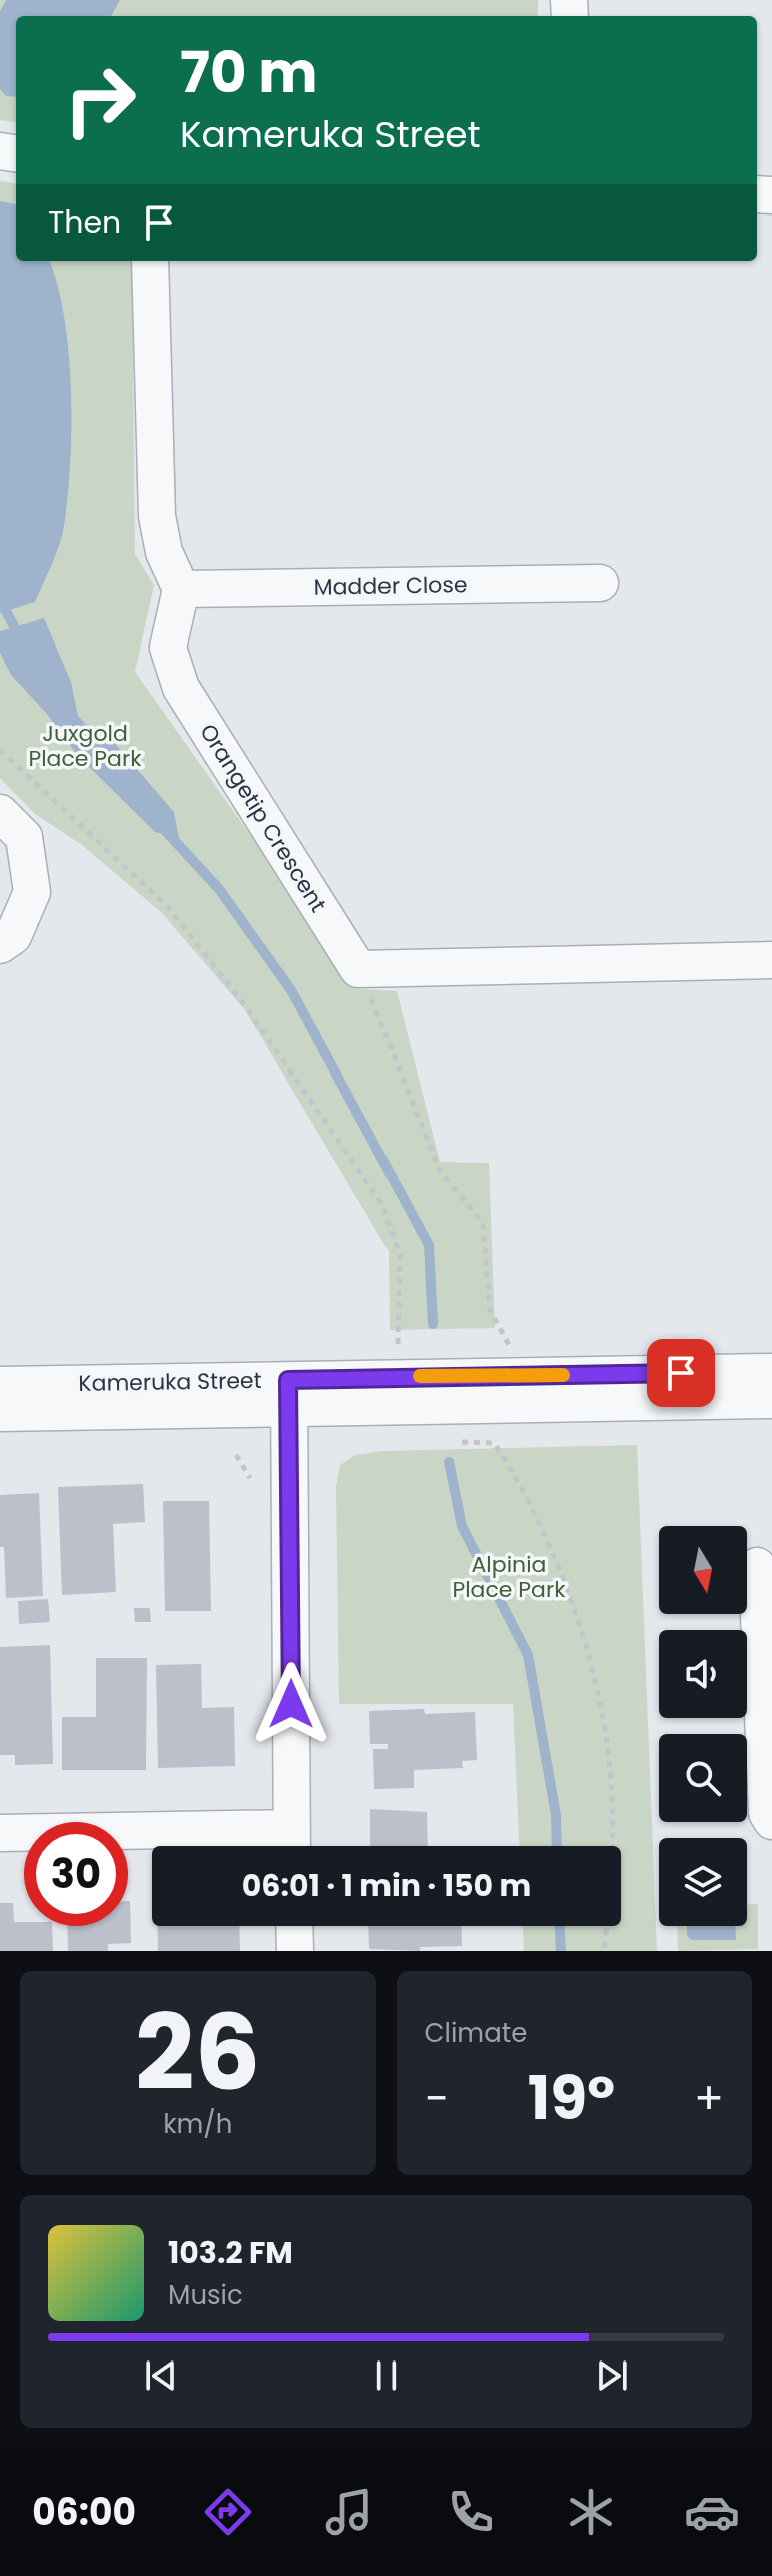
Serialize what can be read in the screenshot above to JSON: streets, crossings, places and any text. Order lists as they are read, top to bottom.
{
  "streets": {
    "street": ["Madder Close", "Orangetip Crescent", "Kameruka Street"]
  },
  "crossings": [
    ["Madder Close", "Orangetip Crescent"]
  ],
  "parks": ["Juxgold Place Park", "Alpinia Place Park"],
  "north": "bottom",
  "page": {
    "turn": ["70 m", "Kameruka Street"],
    "then": "Then",
    "limit": "30",
    "trip": "06:01 · 1 min · 150 m",
    "tile": [
      ["26", "km/h"],
      "Climate"
    ],
    "heat": ["−", "19°", "+"],
    "song": ["103.2 FM", "Music"],
    "tabs": "06:00"
  }
}
